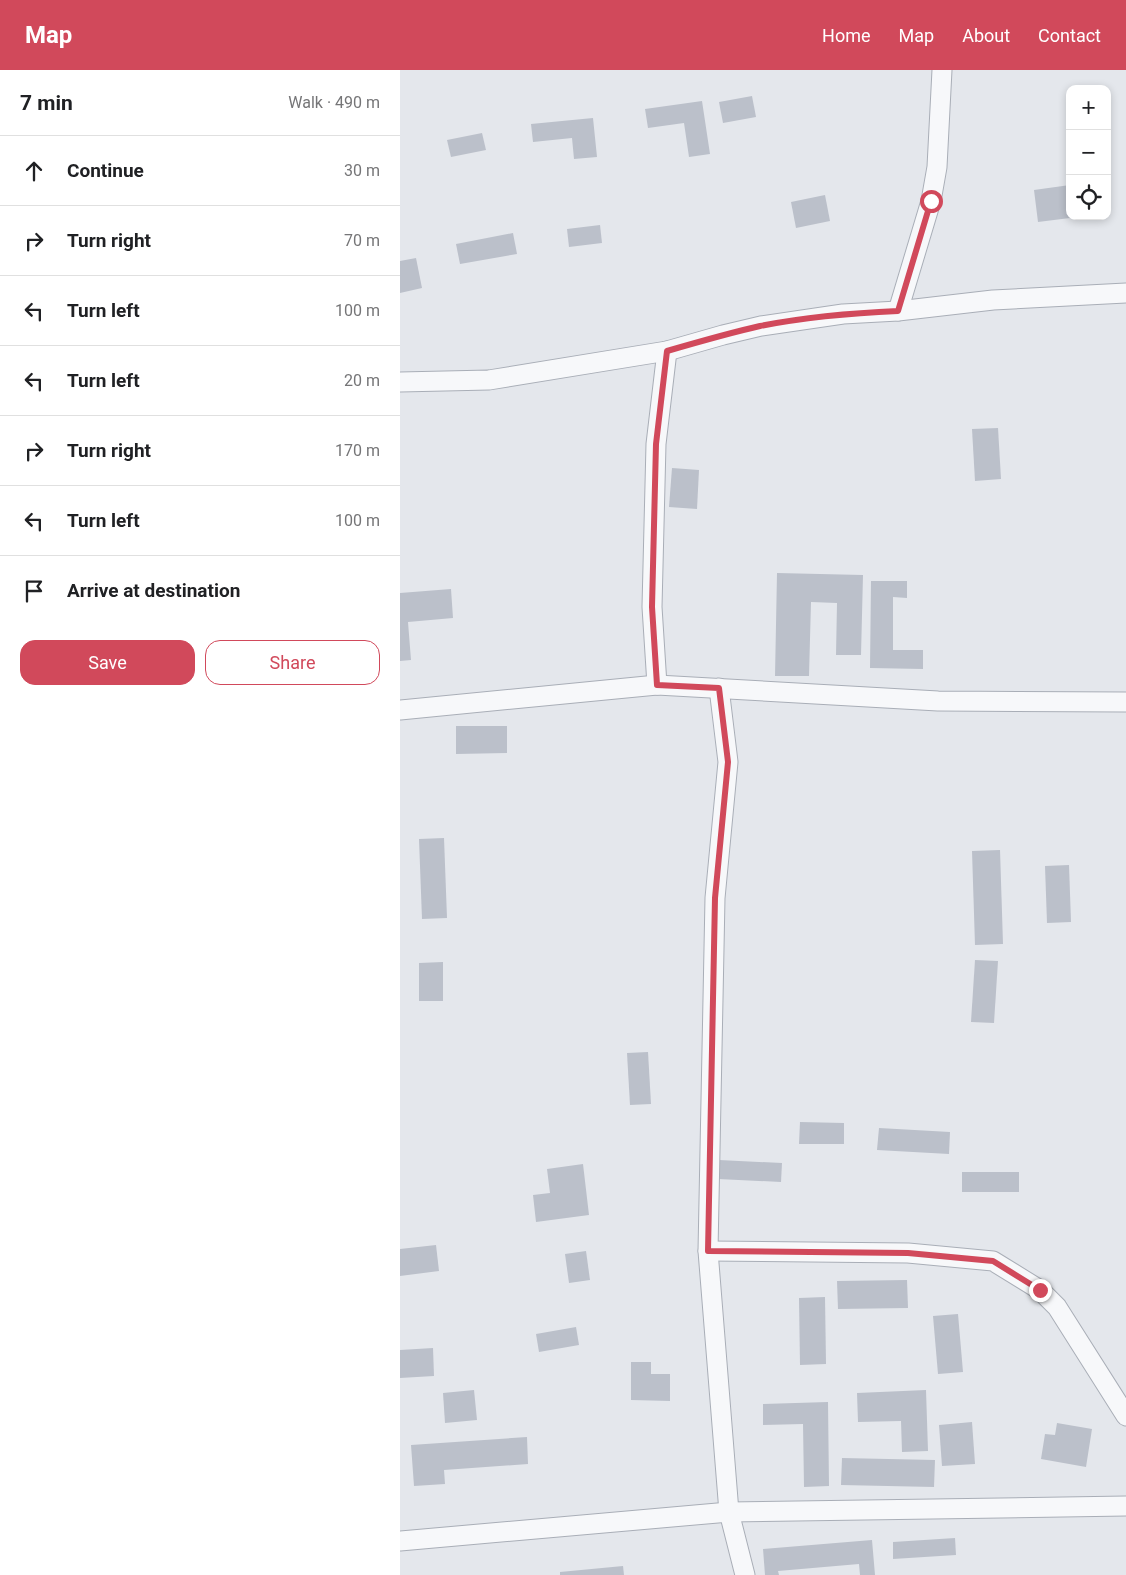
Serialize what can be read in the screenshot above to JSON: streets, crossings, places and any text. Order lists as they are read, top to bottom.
{
  "page": {
    "header": "Map",
    "nav": [
      "Home",
      "Map",
      "About",
      "Contact"
    ],
    "heading": ["7 min", "Walk · 490 m"],
    "map_buttons": ["+", "−"],
    "list": [
      ["Continue", "30 m"],
      ["Turn right", "70 m"],
      ["Turn left", "100 m"],
      ["Turn left", "20 m"],
      ["Turn right", "170 m"],
      ["Turn left", "100 m"],
      "Arrive at destination"
    ],
    "buttons": ["Save", "Share"]
  }
}
